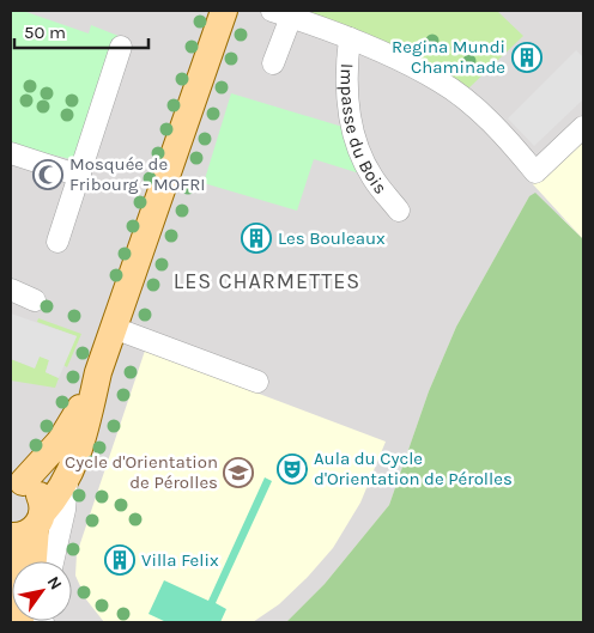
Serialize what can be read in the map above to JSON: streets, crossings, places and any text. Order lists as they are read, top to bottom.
{
  "streets": {
    "street": ["Impasse du Bois"]
  },
  "districts": ["LES CHARMETTES"],
  "places": {
    "building": ["Regina Mundi Chaminade", "Les Bouleaux", "Villa Felix"],
    "mosque": ["Mosquée de Fribourg - MOFRI"],
    "theatre": ["Aula du Cycle d'Orientation de Pérolles"],
    "school or university": ["Cycle d'Orientation de Pérolles"]
  },
  "scale_bar": "50 m",
  "north": "top right"
}
